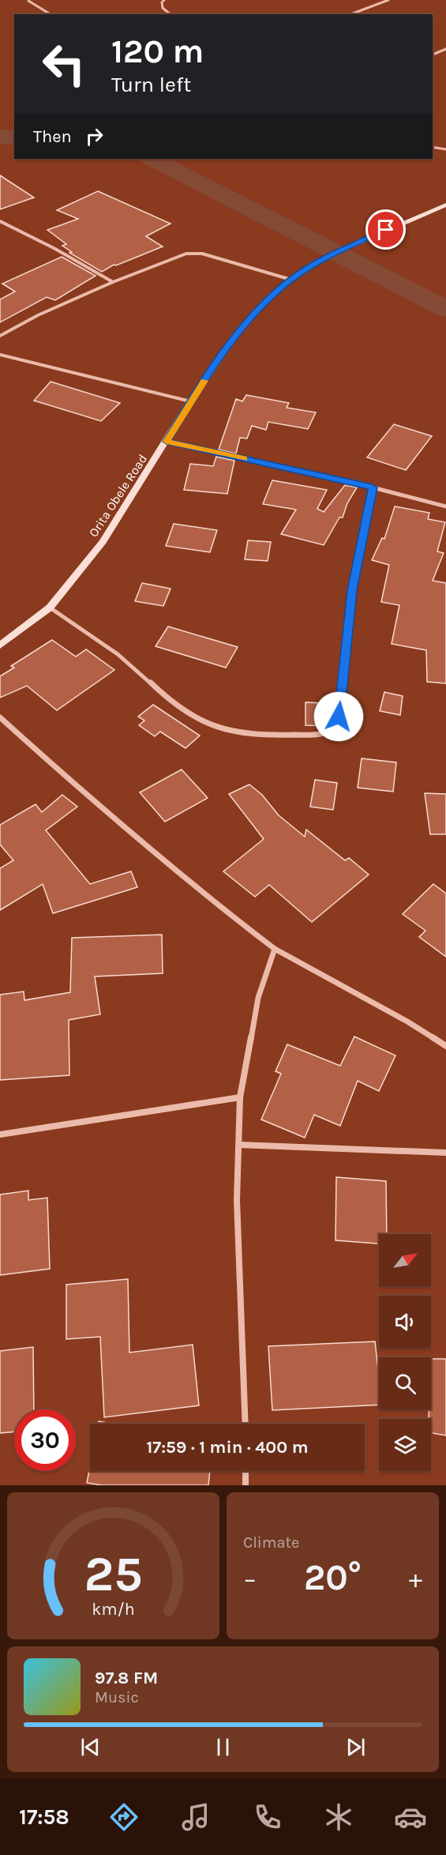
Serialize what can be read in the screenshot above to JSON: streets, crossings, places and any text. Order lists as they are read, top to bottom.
{
  "streets": {
    "main road": ["Orita Obele Road"]
  },
  "north": "top right",
  "page": {
    "turn": ["120 m", "Turn left"],
    "then": "Then",
    "limit": "30",
    "trip": "17:59 · 1 min · 400 m",
    "tile": "Climate",
    "heat": ["−", "20°", "+"],
    "song": ["97.8 FM", "Music"],
    "tabs": "17:58",
    "gauge": ["25", "km/h"]
  }
}
